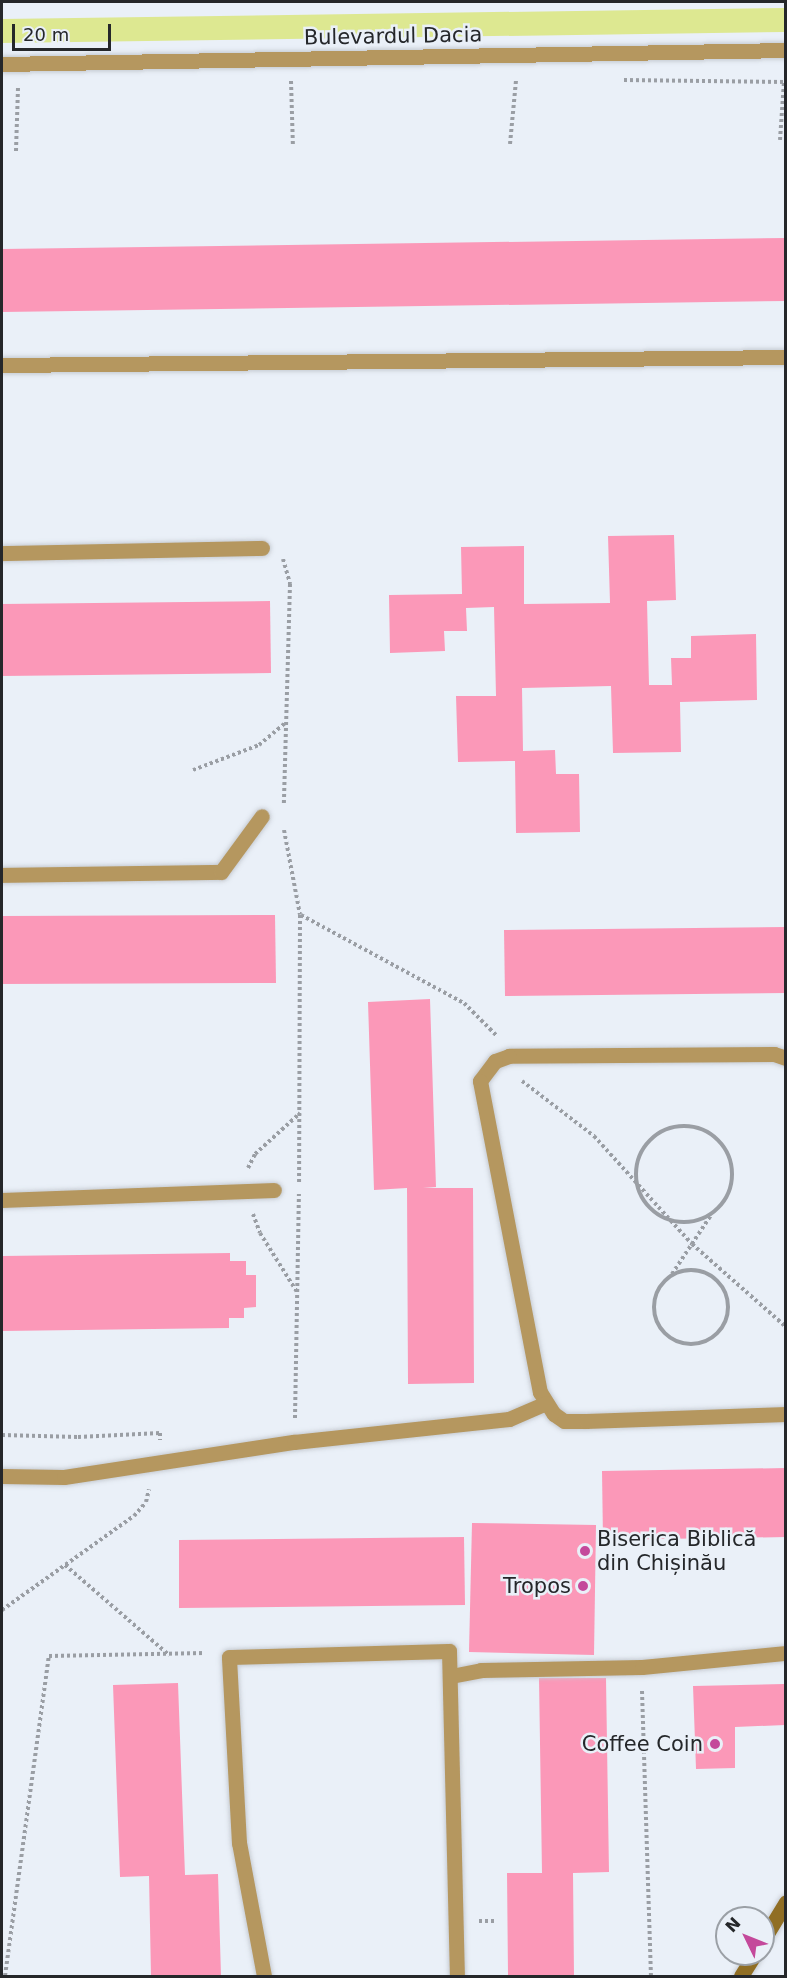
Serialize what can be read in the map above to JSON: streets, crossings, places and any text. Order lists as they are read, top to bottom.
{
  "streets": {
    "street": ["Bulevardul Dacia"]
  },
  "places": ["Biserica Biblică din Chișinău", "Tropos", "Coffee Coin"],
  "scale_bar": "20 m",
  "north": "top left"
}
